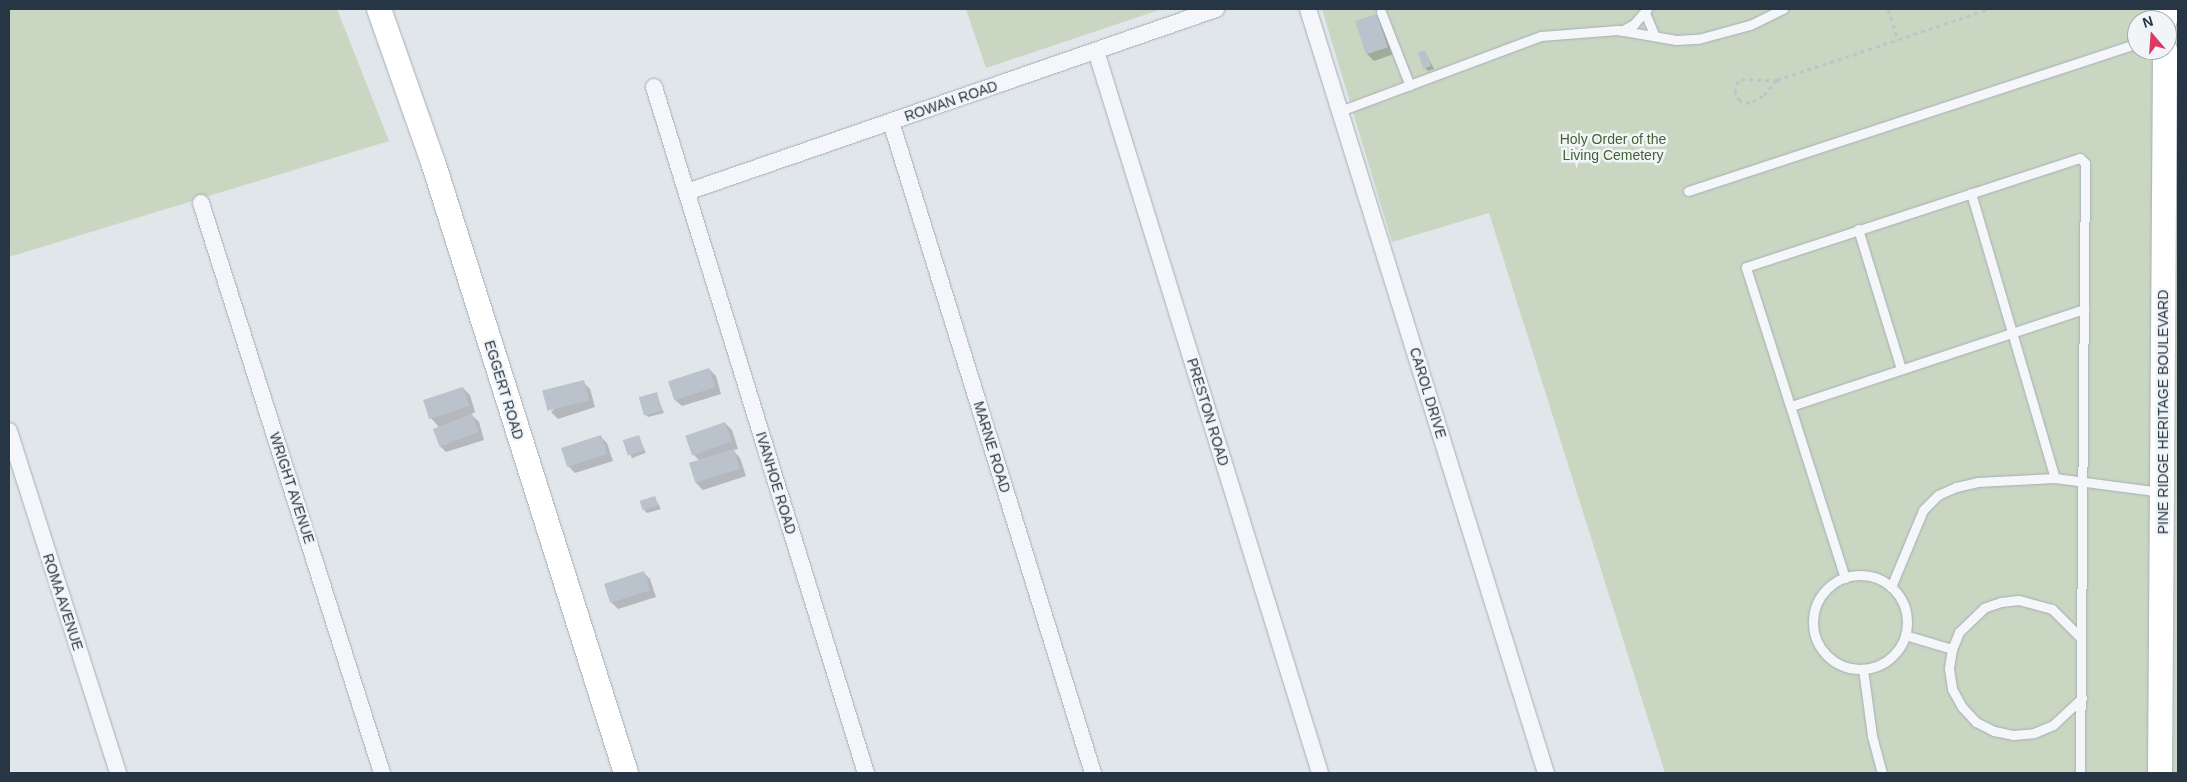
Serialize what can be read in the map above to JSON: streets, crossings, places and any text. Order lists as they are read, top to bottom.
{
  "streets": {
    "street": [
      "ROWAN ROAD",
      "EGGERT ROAD",
      "CAROL DRIVE",
      "PRESTON ROAD",
      "PINE RIDGE HERITAGE BOULEVARD",
      "MARNE ROAD",
      "IVANHOE ROAD",
      "WRIGHT AVENUE",
      "ROMA AVENUE"
    ]
  },
  "crossings": [
    ["ROWAN ROAD", "PRESTON ROAD"],
    ["ROWAN ROAD", "MARNE ROAD"],
    ["ROWAN ROAD", "IVANHOE ROAD"]
  ],
  "parks": ["Holy Order of the Living Cemetery"],
  "north": "top"
}
